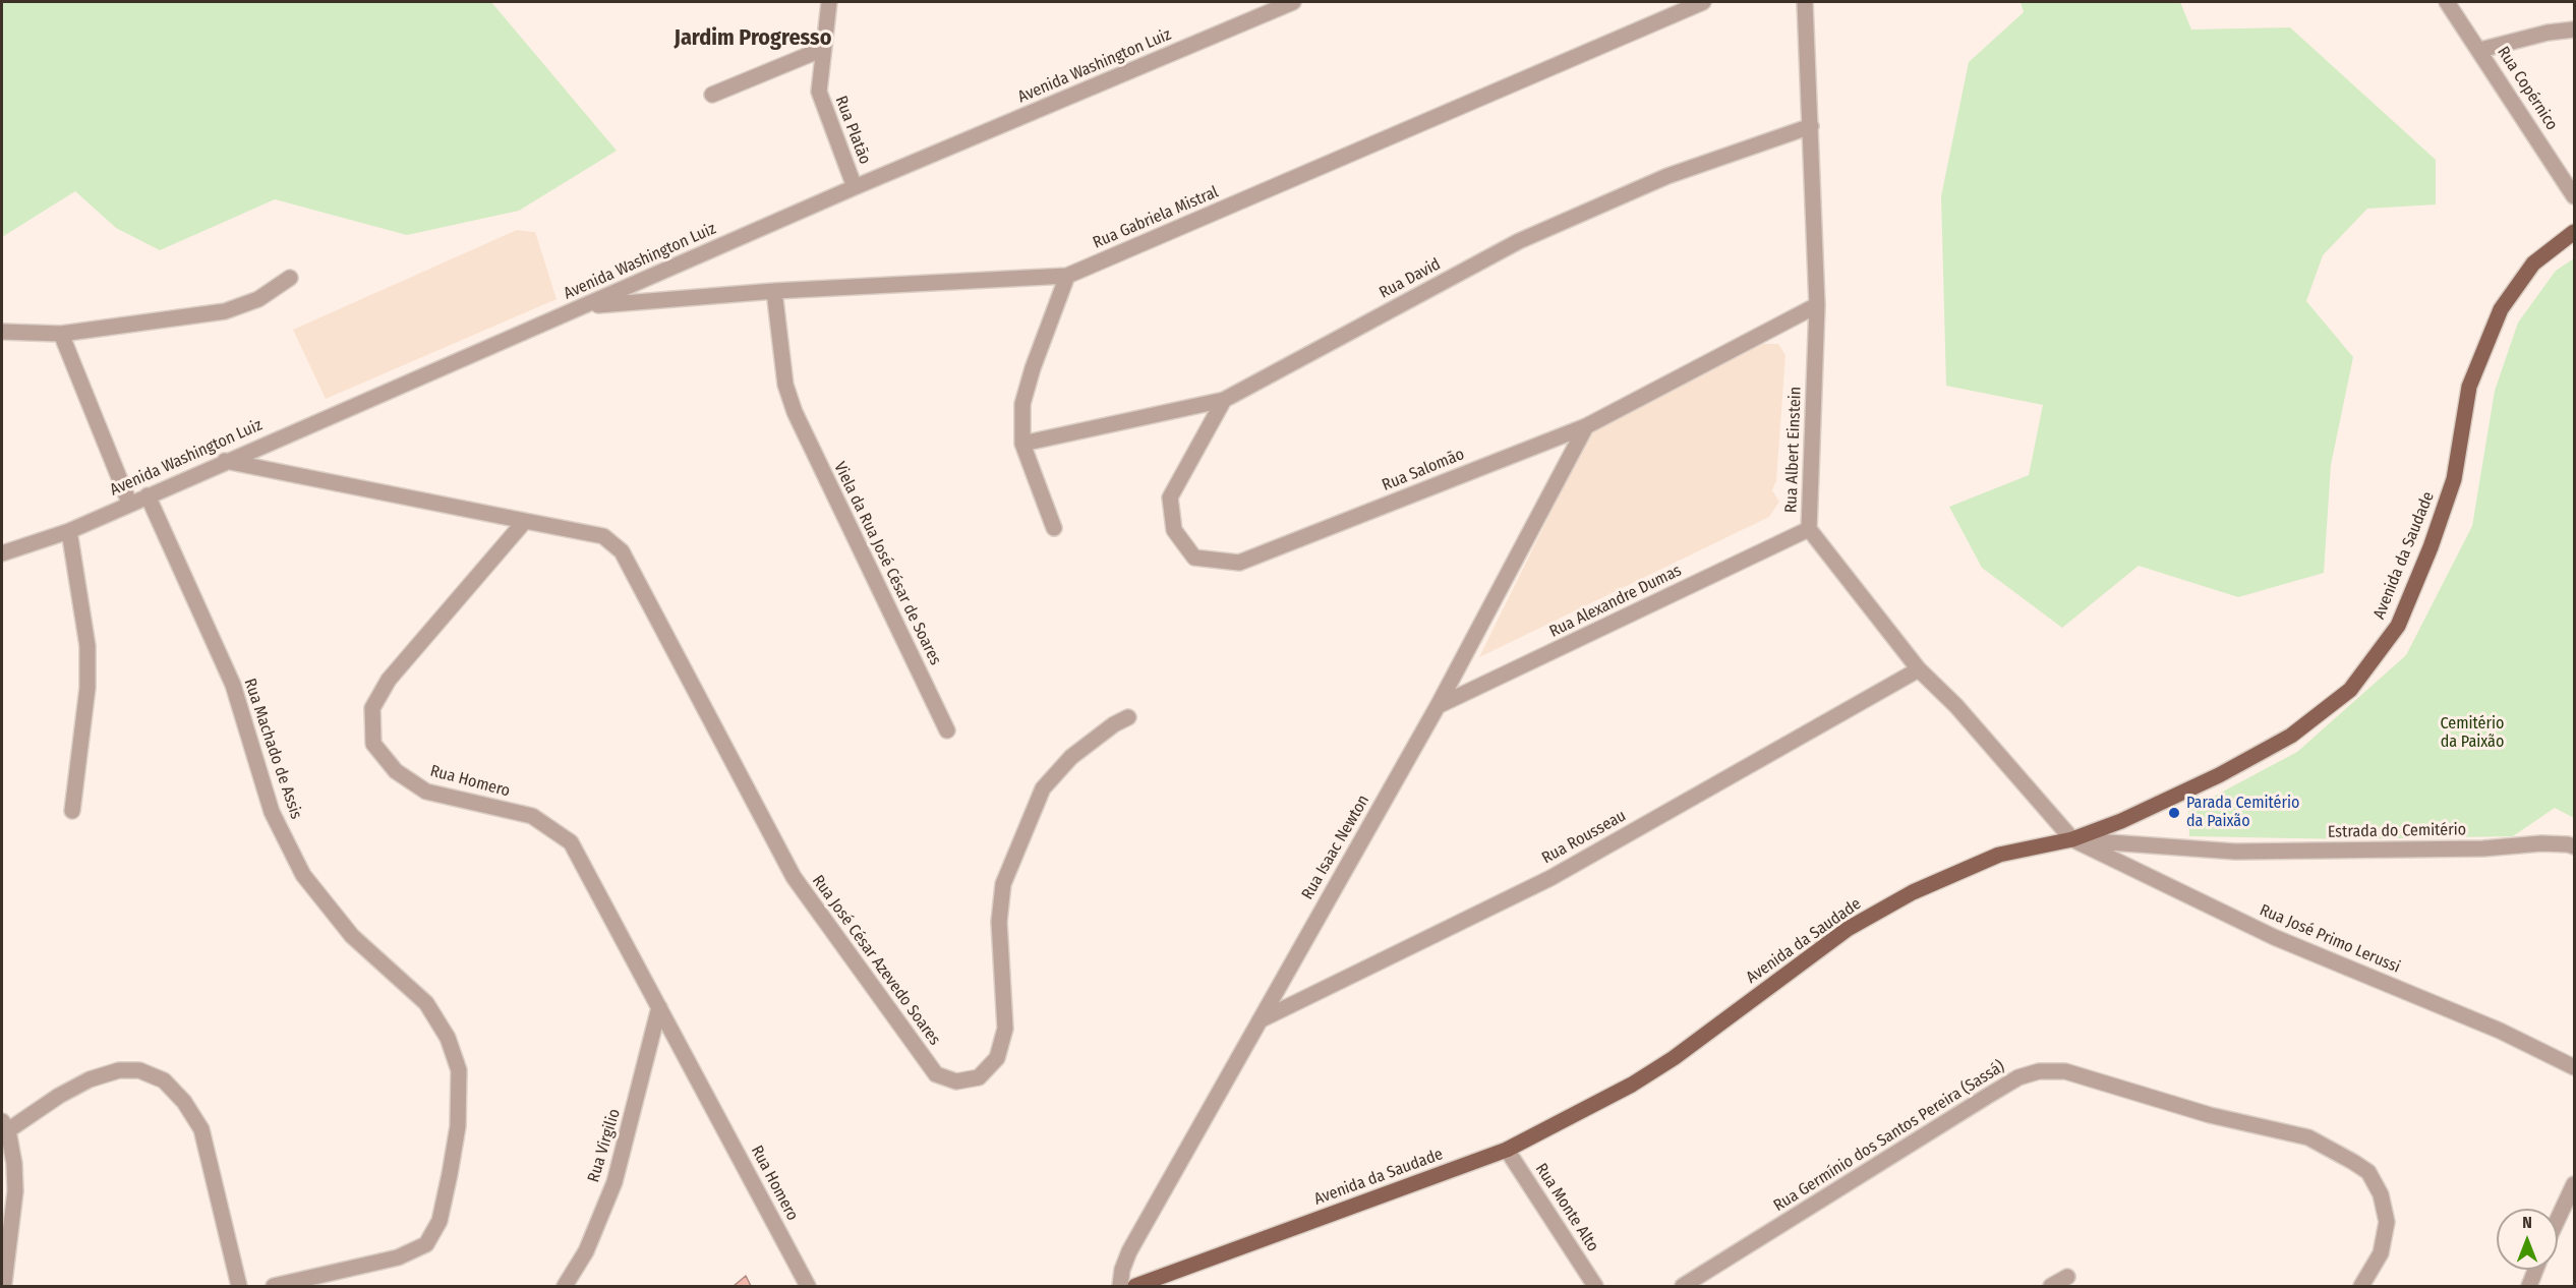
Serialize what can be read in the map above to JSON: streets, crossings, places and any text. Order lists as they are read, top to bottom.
{
  "streets": {
    "main road": ["Avenida da Saudade"],
    "street": [
      "Avenida Washington Luiz",
      "Rua Copérnico",
      "Rua Platão",
      "Rua Gabriela Mistral",
      "Rua David",
      "Rua Albert Einstein",
      "Rua Salomão",
      "Viela da Rua José César de Soares",
      "Rua Alexandre Dumas",
      "Rua Machado de Assis",
      "Rua Homero",
      "Estrada do Cemitério",
      "Rua Rousseau",
      "Rua Isaac Newton",
      "Rua José Primo Lerussi",
      "Rua José César Azevedo Soares",
      "Rua Germínio dos Santos Pereira (Sassá)",
      "Rua Virgilio",
      "Rua Monte Alto"
    ]
  },
  "crossings": [
    ["Avenida Washington Luiz", "Rua Platão"],
    ["Avenida Washington Luiz", "Rua Gabriela Mistral"],
    ["Avenida Washington Luiz", "Rua Machado de Assis"],
    ["Rua Gabriela Mistral", "Viela da Rua José César de Soares"],
    ["Rua David", "Rua Albert Einstein"],
    ["Rua David", "Rua Salomão"],
    ["Rua Albert Einstein", "Rua Salomão"],
    ["Rua Albert Einstein", "Avenida da Saudade"],
    ["Rua Albert Einstein", "Rua Alexandre Dumas"],
    ["Rua Albert Einstein", "Estrada do Cemitério"],
    ["Rua Albert Einstein", "Rua Rousseau"],
    ["Rua Albert Einstein", "Rua José Primo Lerussi"],
    ["Rua Salomão", "Rua Isaac Newton"],
    ["Avenida da Saudade", "Estrada do Cemitério"],
    ["Avenida da Saudade", "Rua José Primo Lerussi"],
    ["Avenida da Saudade", "Rua Monte Alto"],
    ["Rua Alexandre Dumas", "Rua Isaac Newton"],
    ["Rua Homero", "Rua José César Azevedo Soares"],
    ["Rua Homero", "Rua Virgilio"],
    ["Estrada do Cemitério", "Rua José Primo Lerussi"],
    ["Rua Rousseau", "Rua Isaac Newton"]
  ],
  "districts": ["Jardim Progresso"],
  "parks": ["Cemitério da Paixão"],
  "places": ["Parada Cemitério da Paixão"],
  "north": "top"
}
